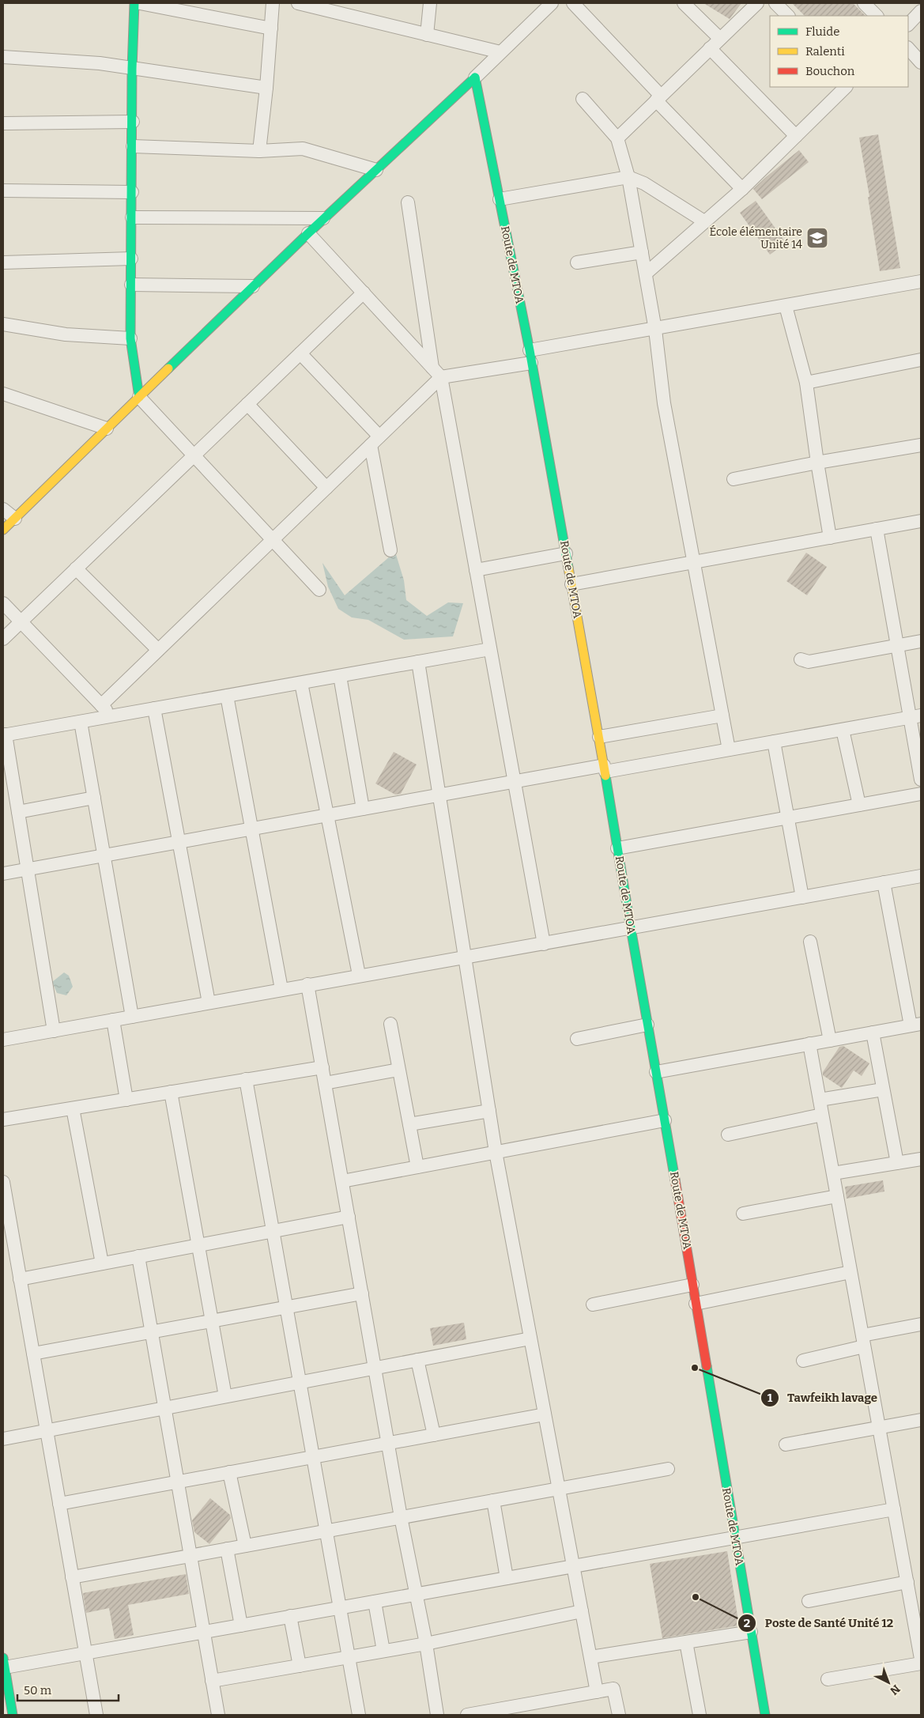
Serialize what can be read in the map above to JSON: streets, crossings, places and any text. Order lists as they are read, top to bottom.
{
  "streets": {
    "street": ["Route de MTOA"]
  },
  "places": {
    "school or university": ["École élémentaire Unité 14"],
    "other": ["Tawfeikh lavage", "Poste de Santé Unité 12"]
  },
  "legend": ["Fluide", "Ralenti", "Bouchon"],
  "scale_bar": "50 m",
  "north": "bottom right"
}
